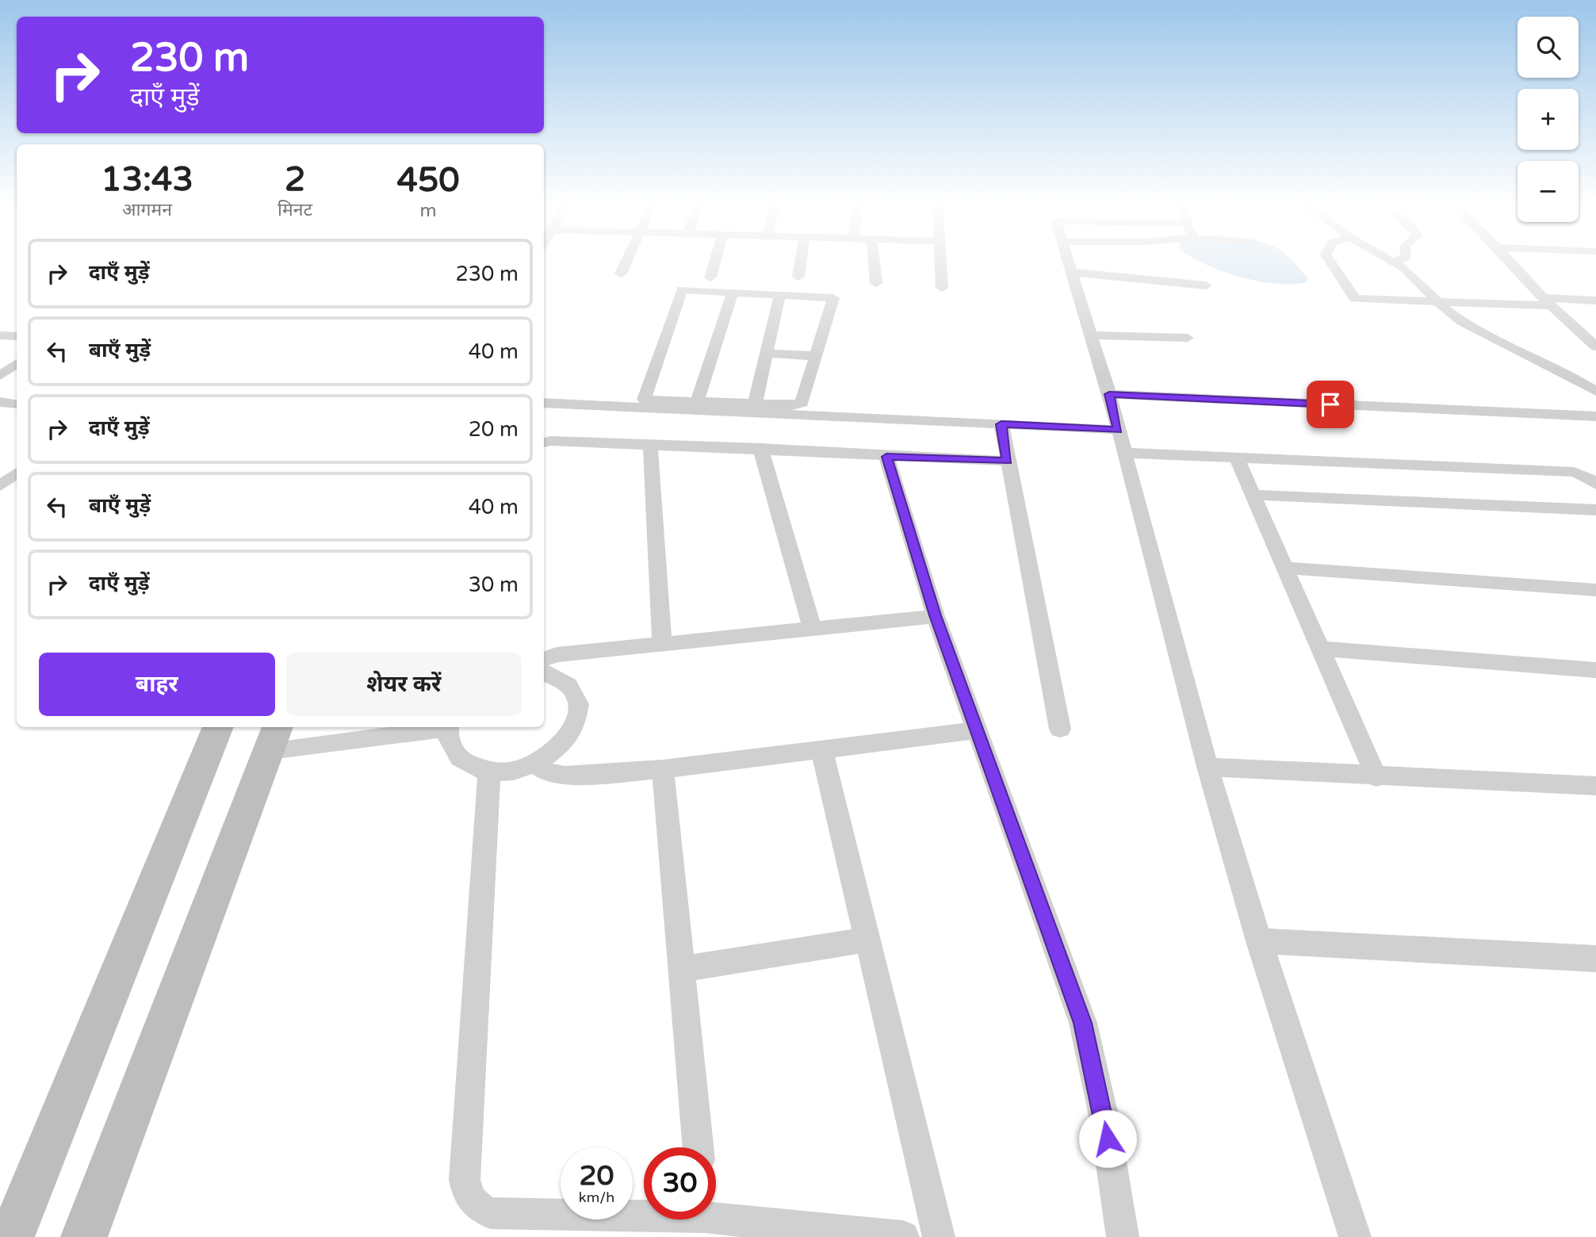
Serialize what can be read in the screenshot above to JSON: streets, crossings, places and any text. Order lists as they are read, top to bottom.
{
  "page": {
    "map_buttons": ["+", "−"],
    "turn": ["230 m", "दाएँ मुड़ें"],
    "eta": [
      "13:43",
      "आगमन",
      "2",
      "मिनट",
      "450",
      "m"
    ],
    "list": [
      {
        "name": "दाएँ मुड़ें",
        "value": "230 m"
      },
      {
        "name": "बाएँ मुड़ें",
        "value": "40 m"
      },
      {
        "name": "दाएँ मुड़ें",
        "value": "20 m"
      },
      {
        "name": "बाएँ मुड़ें",
        "value": "40 m"
      },
      {
        "name": "दाएँ मुड़ें",
        "value": "30 m"
      }
    ],
    "buttons": ["बाहर", "शेयर करें"],
    "speed": "20 km/h",
    "limit": "30"
  }
}
